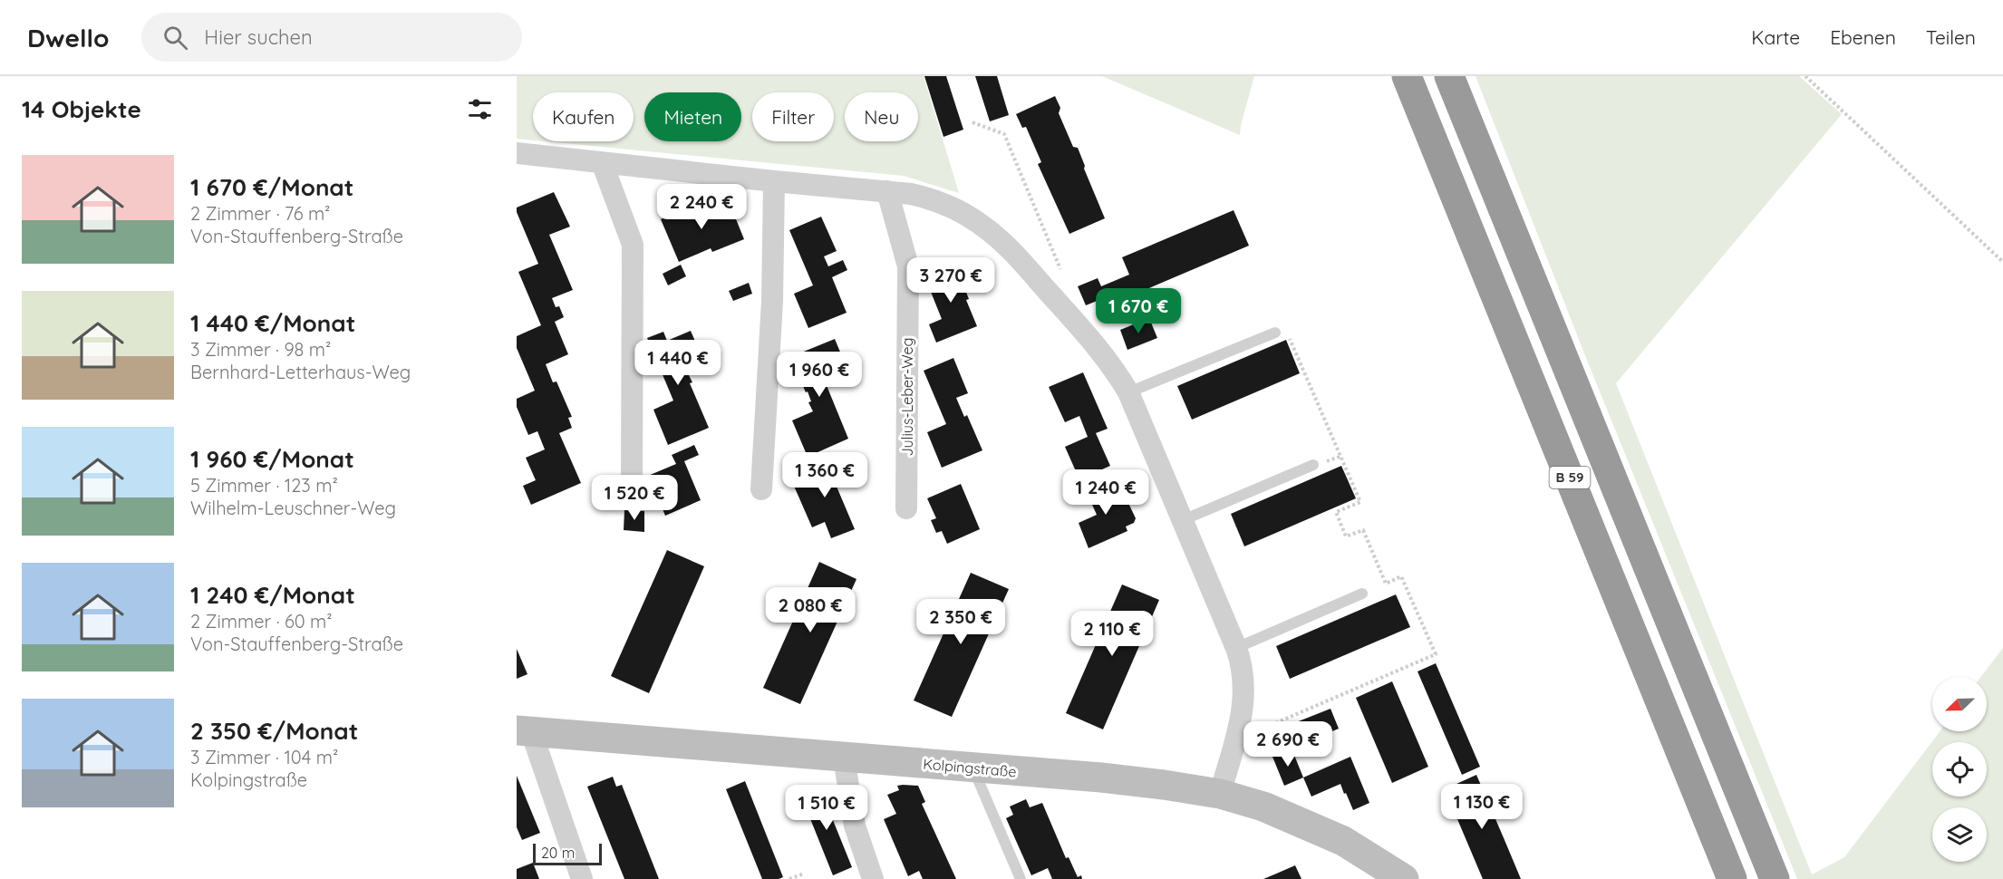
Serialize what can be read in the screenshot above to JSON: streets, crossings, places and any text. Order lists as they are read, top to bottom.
{
  "streets": {
    "highway": ["B 59"],
    "street": ["Julius-Leber-Weg", "Kolpingstraße"]
  },
  "scale_bar": "20 m",
  "north": "bottom left",
  "page": {
    "header": "Dwello",
    "search": "Hier suchen",
    "nav": ["Karte", "Ebenen", "Teilen"],
    "heading": "14 Objekte",
    "chip": [
      "Kaufen",
      "Mieten",
      "Filter",
      "Neu"
    ],
    "list": [
      {
        "name": "1 670 €/Monat",
        "note": "2 Zimmer · 76 m² · Von-Stauffenberg-Straße"
      },
      {
        "name": "1 440 €/Monat",
        "note": "3 Zimmer · 98 m² · Bernhard-Letterhaus-Weg"
      },
      {
        "name": "1 960 €/Monat",
        "note": "5 Zimmer · 123 m² · Wilhelm-Leuschner-Weg"
      },
      {
        "name": "1 240 €/Monat",
        "note": "2 Zimmer · 60 m² · Von-Stauffenberg-Straße"
      },
      {
        "name": "2 350 €/Monat",
        "note": "3 Zimmer · 104 m² · Kolpingstraße"
      }
    ],
    "price": [
      "2 240 €",
      "3 270 €",
      "1 670 €",
      "1 440 €",
      "1 960 €",
      "1 360 €",
      "1 240 €",
      "1 520 €",
      "2 080 €",
      "2 350 €",
      "2 110 €",
      "2 690 €",
      "1 130 €",
      "1 510 €"
    ],
    "scale": "20 m"
  }
}
